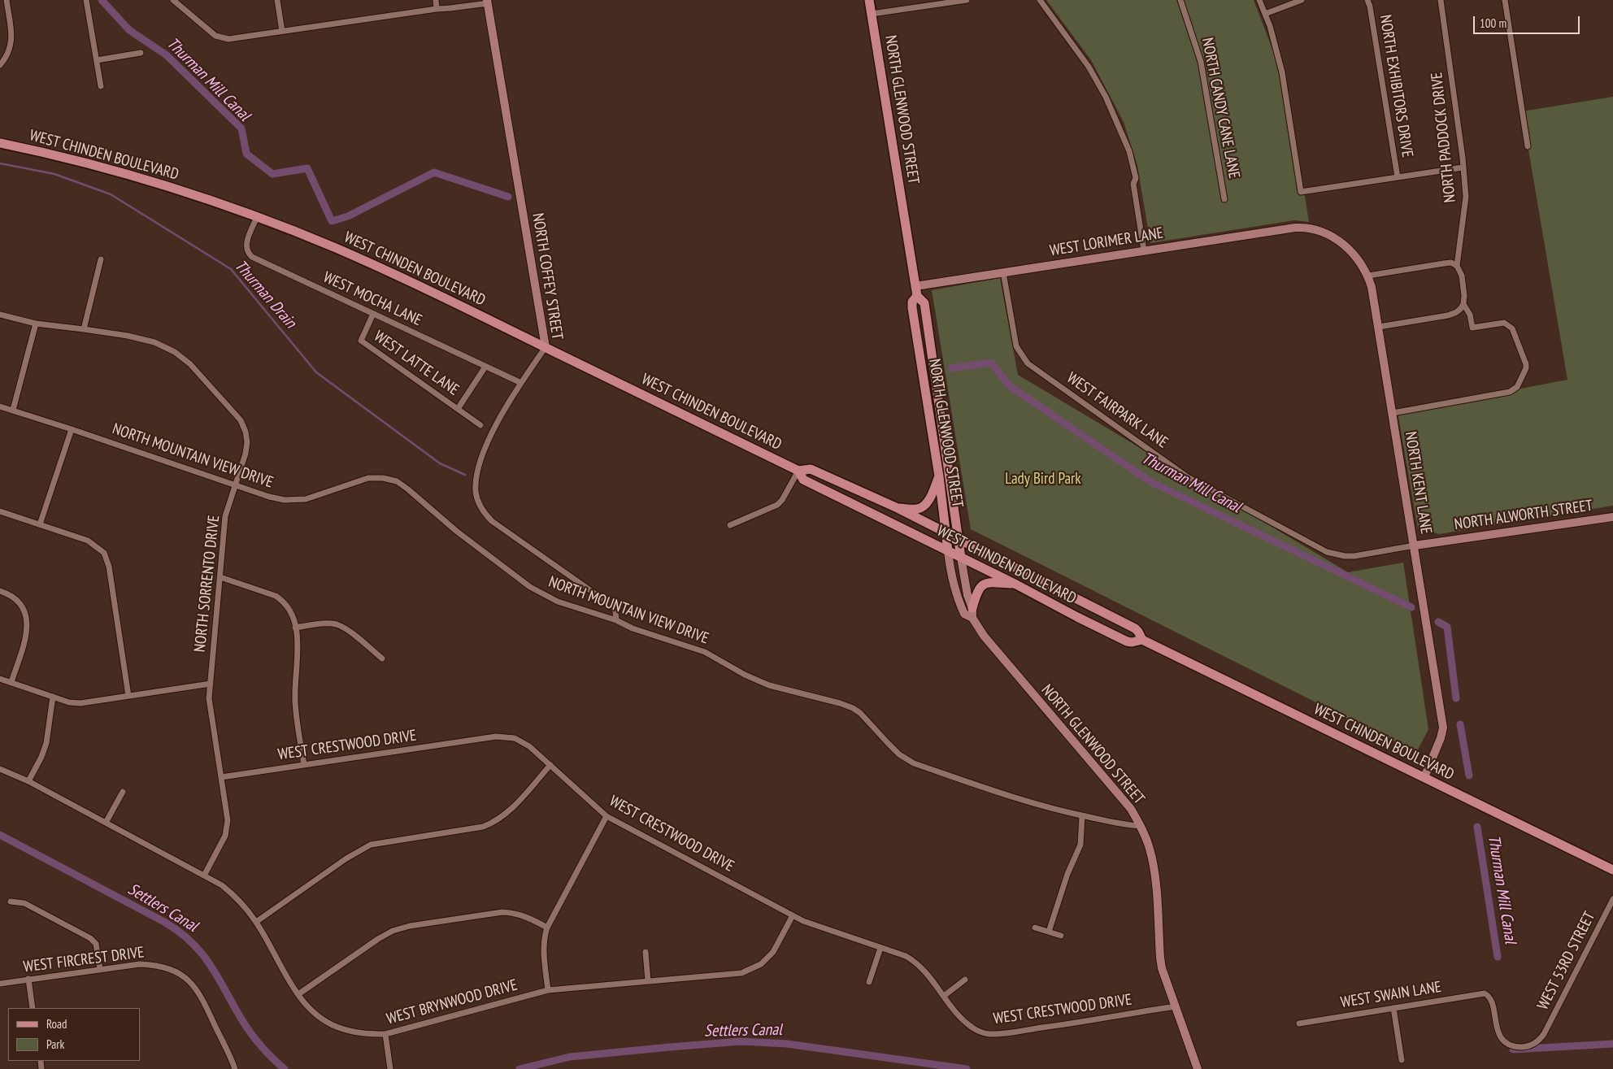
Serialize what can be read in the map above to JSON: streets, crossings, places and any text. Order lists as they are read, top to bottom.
{
  "streets": {
    "main road": ["NORTH GLENWOOD STREET", "WEST CHINDEN BOULEVARD"],
    "street": [
      "NORTH EXHIBITORS DRIVE",
      "NORTH CANDY CANE LANE",
      "NORTH PADDOCK DRIVE",
      "WEST LORIMER LANE",
      "NORTH COFFEY STREET",
      "WEST MOCHA LANE",
      "WEST LATTE LANE",
      "WEST FAIRPARK LANE",
      "NORTH MOUNTAIN VIEW DRIVE",
      "NORTH KENT LANE",
      "NORTH ALWORTH STREET",
      "NORTH SORRENTO DRIVE",
      "WEST CRESTWOOD DRIVE",
      "WEST FIRCREST DRIVE",
      "WEST 53RD STREET",
      "WEST SWAIN LANE",
      "WEST BRYNWOOD DRIVE"
    ]
  },
  "crossings": [
    ["NORTH GLENWOOD STREET", "WEST CHINDEN BOULEVARD"],
    ["NORTH GLENWOOD STREET", "WEST LORIMER LANE"],
    ["NORTH GLENWOOD STREET", "NORTH MOUNTAIN VIEW DRIVE"],
    ["NORTH GLENWOOD STREET", "WEST CRESTWOOD DRIVE"],
    ["NORTH PADDOCK DRIVE", "NORTH KENT LANE"],
    ["WEST CHINDEN BOULEVARD", "NORTH COFFEY STREET"],
    ["WEST CHINDEN BOULEVARD", "WEST MOCHA LANE"],
    ["WEST CHINDEN BOULEVARD", "NORTH KENT LANE"],
    ["WEST LORIMER LANE", "WEST FAIRPARK LANE"],
    ["WEST LORIMER LANE", "NORTH KENT LANE"],
    ["NORTH COFFEY STREET", "WEST MOCHA LANE"],
    ["NORTH COFFEY STREET", "NORTH MOUNTAIN VIEW DRIVE"],
    ["WEST MOCHA LANE", "WEST LATTE LANE"],
    ["WEST FAIRPARK LANE", "NORTH KENT LANE"],
    ["WEST FAIRPARK LANE", "NORTH ALWORTH STREET"],
    ["NORTH MOUNTAIN VIEW DRIVE", "NORTH SORRENTO DRIVE"],
    ["NORTH KENT LANE", "NORTH ALWORTH STREET"],
    ["NORTH SORRENTO DRIVE", "WEST CRESTWOOD DRIVE"],
    ["NORTH SORRENTO DRIVE", "WEST BRYNWOOD DRIVE"],
    ["WEST CRESTWOOD DRIVE", "WEST BRYNWOOD DRIVE"],
    ["WEST 53RD STREET", "WEST SWAIN LANE"]
  ],
  "water": ["Thurman Mill Canal", "Thurman Drain", "Settlers Canal"],
  "parks": ["Lady Bird Park"],
  "legend": ["Road", "Park"],
  "scale_bar": "100 m"
}
